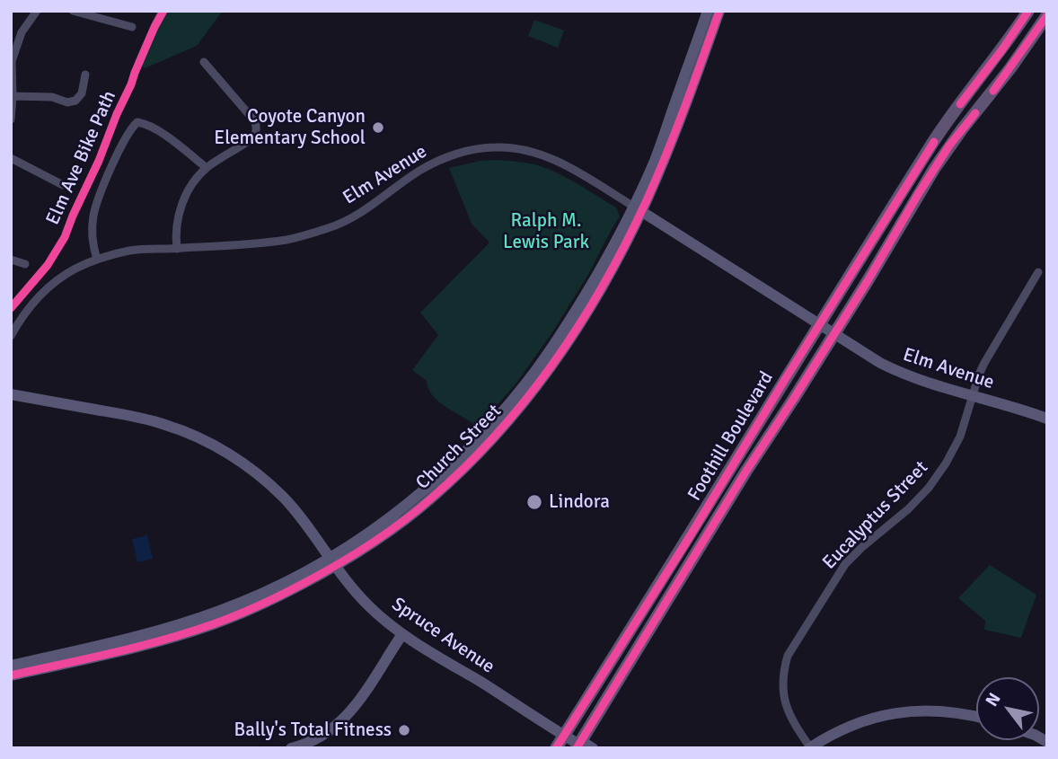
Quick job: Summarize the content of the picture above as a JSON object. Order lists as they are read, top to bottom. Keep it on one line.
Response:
{"streets":{"main road":["Elm Avenue","Foothill Boulevard","Church Street","Spruce Avenue"],"street":["Eucalyptus Street"],"cycle path":["Elm Ave Bike Path"]},"crossings":[["Elm Avenue","Foothill Boulevard"],["Elm Avenue","Church Street"],["Elm Avenue","Eucalyptus Street"],["Foothill Boulevard","Spruce Avenue"],["Church Street","Spruce Avenue"]],"parks":["Ralph M. Lewis Park"],"places":["Coyote Canyon Elementary School","Lindora","Bally's Total Fitness"],"north":"top left"}
